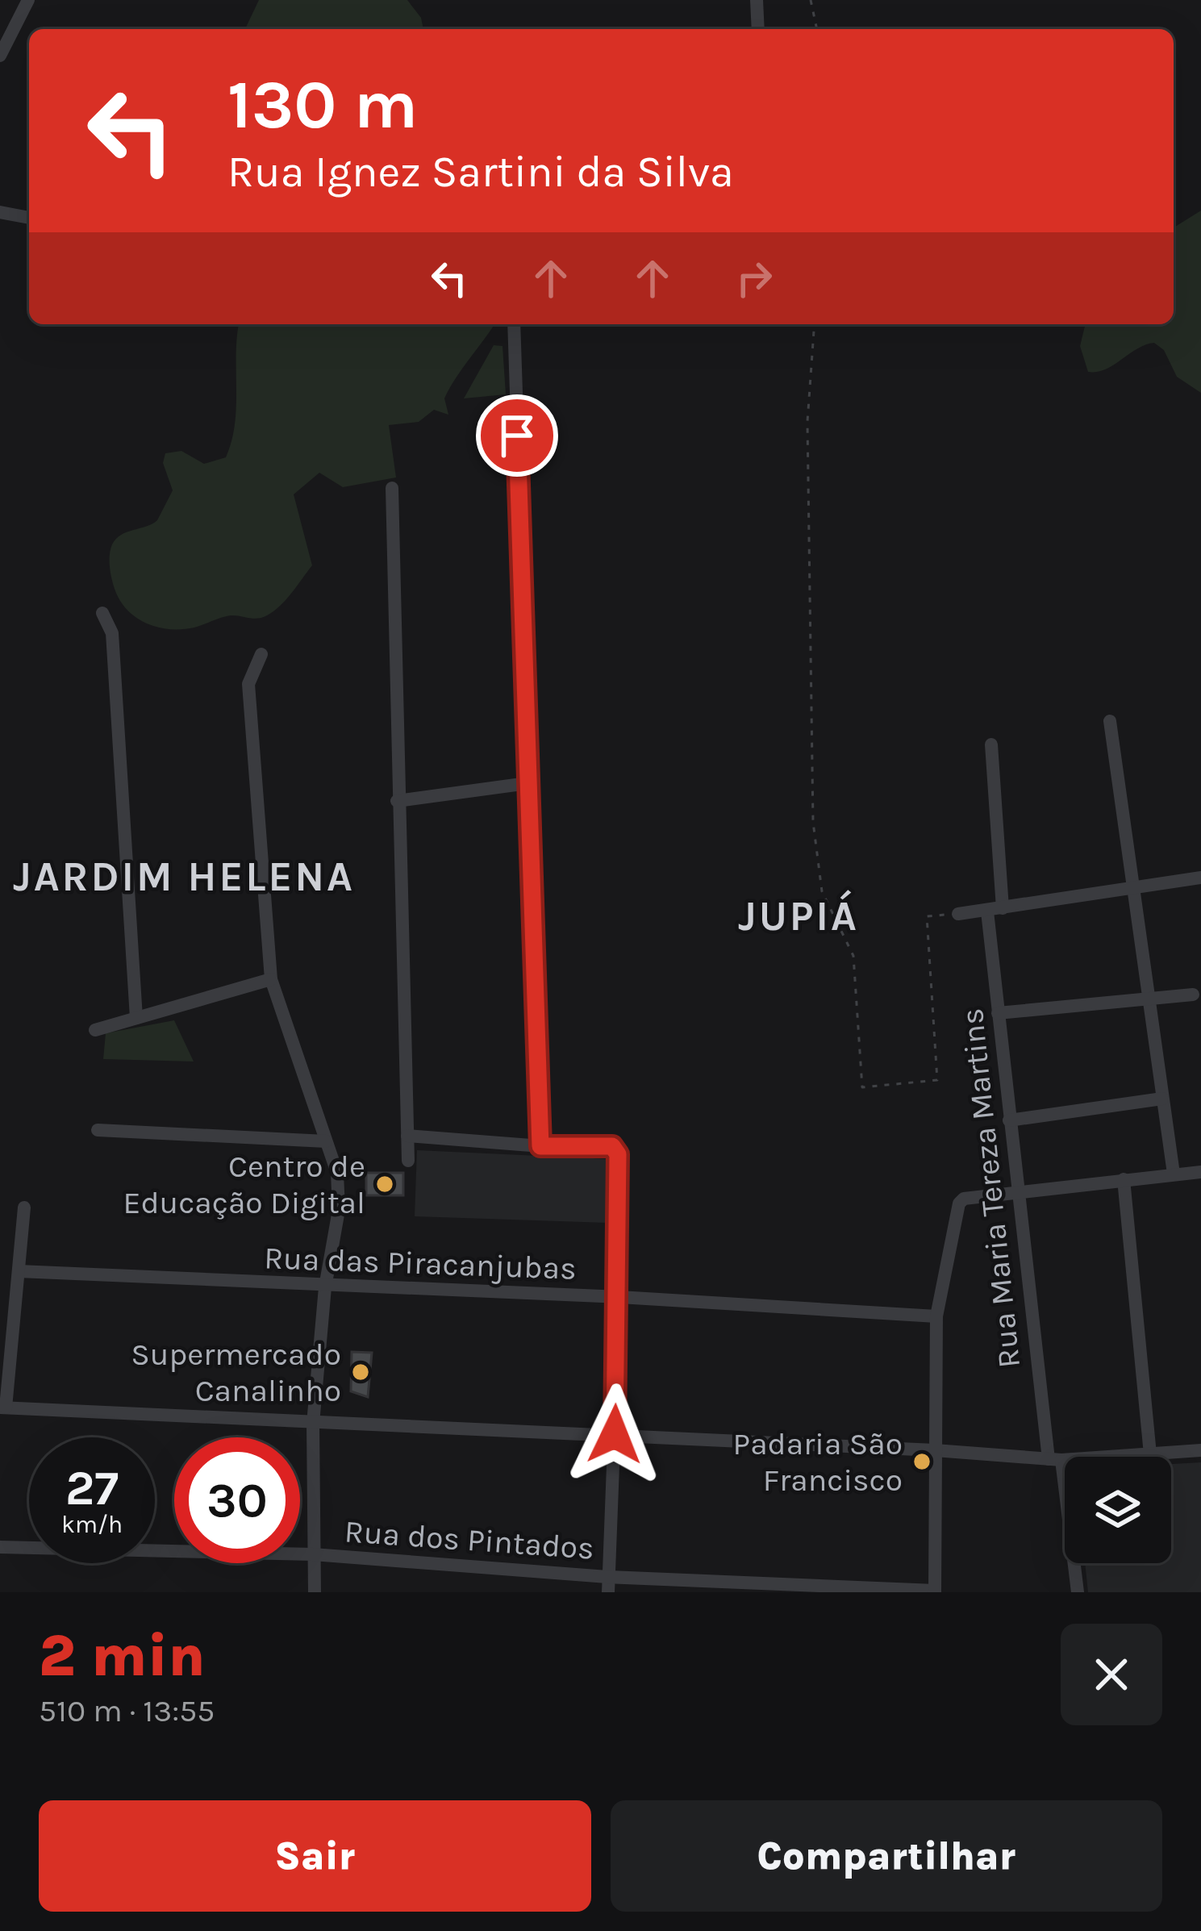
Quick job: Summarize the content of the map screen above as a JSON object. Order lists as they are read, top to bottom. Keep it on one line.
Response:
{"streets":{"street":["Rua Maria Tereza Martins","Rua das Piracanjubas","Rua dos Pintados"]},"districts":["JARDIM HELENA","JUPIÁ"],"places":["Centro de Educação Digital","Supermercado Canalinho","Padaria São Francisco"],"page":{"turn":["130 m","Rua Ignez Sartini da Silva"],"speed":"27 km/h","limit":"30","heading":["2 min","510 m · 13:55"],"buttons":["Sair","Compartilhar"]}}
